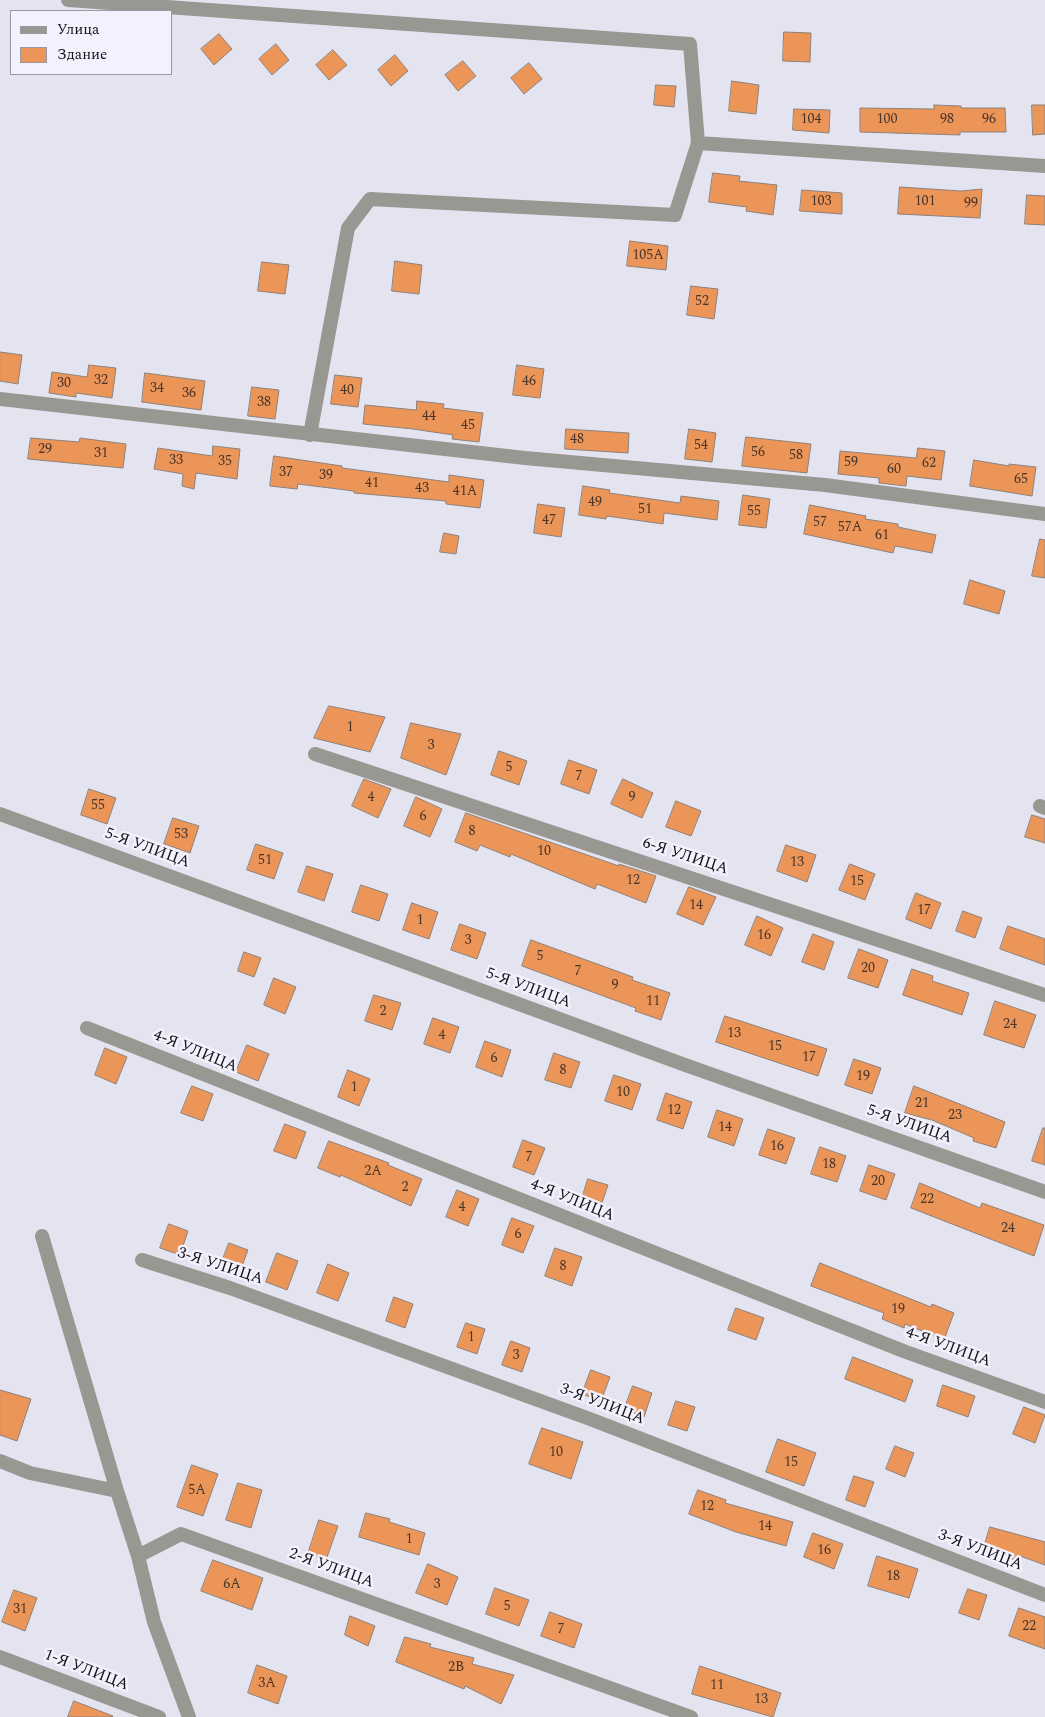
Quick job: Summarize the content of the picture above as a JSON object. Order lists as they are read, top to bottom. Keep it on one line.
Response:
{"streets":{"street":["5-Я УЛИЦА","6-Я УЛИЦА","4-Я УЛИЦА","3-Я УЛИЦА","2-Я УЛИЦА","1-Я УЛИЦА"]},"house_numbers":["104","100","98","96","103","101","99","105А","52","32","46","30","34","40","36","38","44","45","48","54","29","56","31","58","33","35","59","62","60","37","39","65","41","43","41А","49","51","55","47","57","57А","61","1","3","5","7","4","9","55","6","8","53","10","51","13","12","15","14","17","1","16","3","5","20","7","9","11","2","24","13","4","15","17","6","8","19","1","10","21","12","23","14","16","7","18","2А","20","2","22","4","24","6","8","19","1","3","10","15","5А","12","14","1","16","18","6А","3","5","31","22","7","2В","3А","11","13"],"legend":["Улица","Здание"]}
